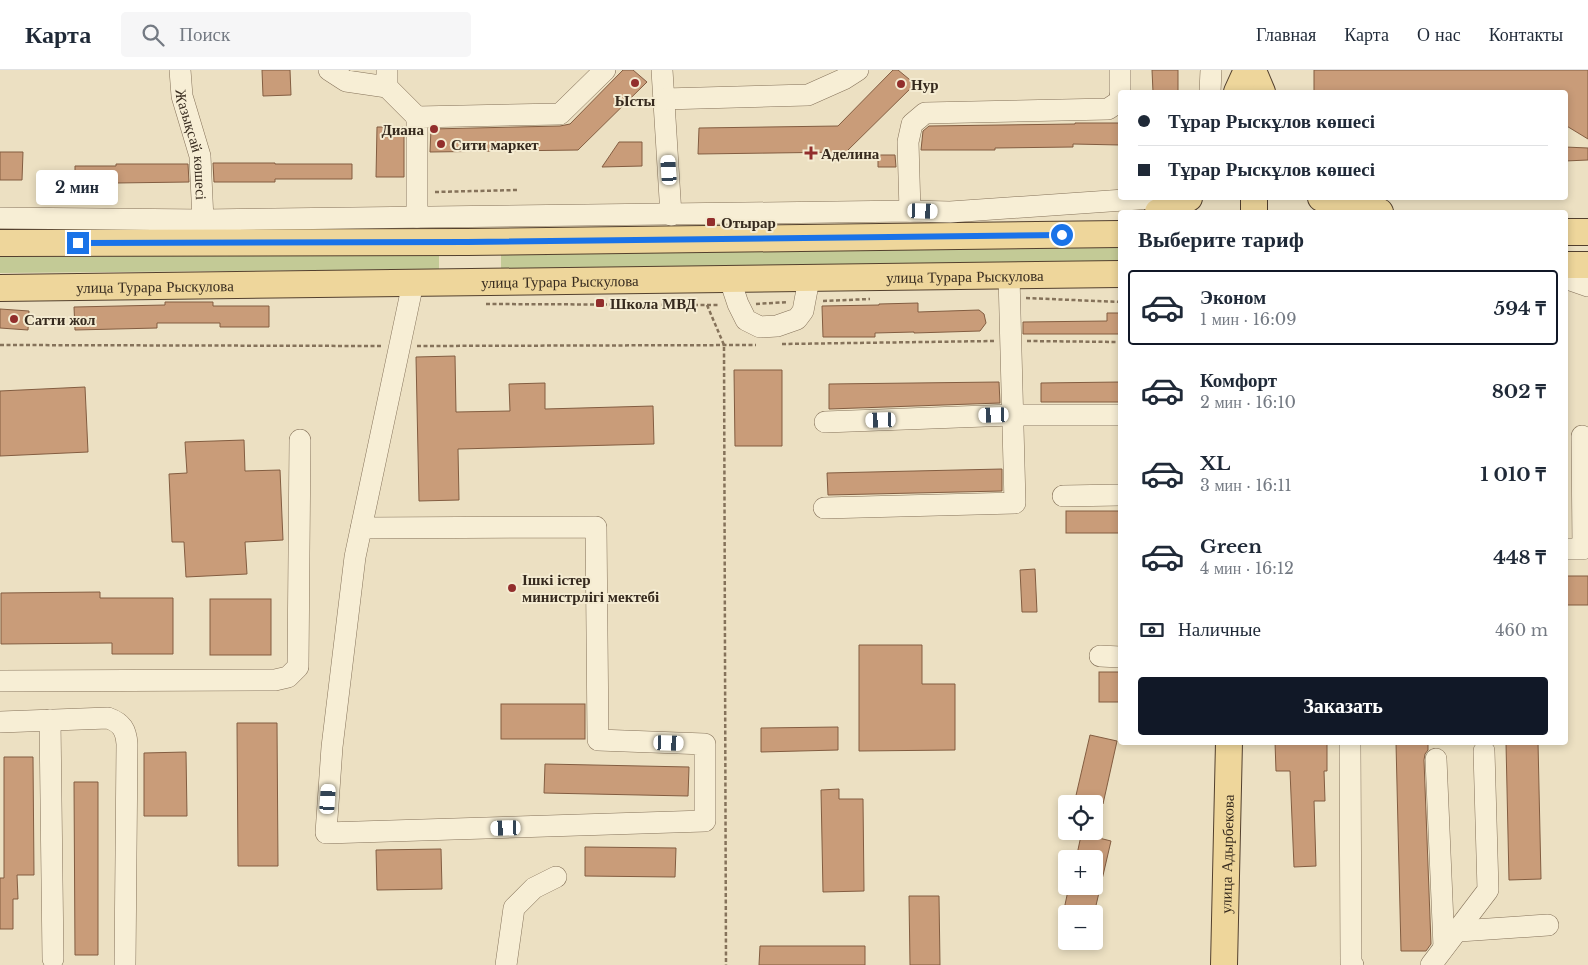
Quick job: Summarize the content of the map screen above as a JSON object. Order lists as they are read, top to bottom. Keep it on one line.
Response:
{"streets":{"main road":["улица Турара Рыскулова","улица Адырбекова"],"street":["Жазықсай көшесі"]},"places":{"other":["Ысты","Нур","Диана","Сити маркет","Сатти жол","Ішкі істер министрлігі мектебі"],"health":["Аделина"],"transit":["Отырар","Школа МВД"]},"page":{"header":"Карта","search":"Поиск","nav":["Главная","Карта","О нас","Контакты"],"banner":["Тұрар Рыскұлов көшесі","Тұрар Рыскұлов көшесі"],"bubble":"2 мин","heading":"Выберите тариф","list":[{"name":"Эконом","note":"1 мин · 16:09","value":"594 ₸"},{"name":"Комфорт","note":"2 мин · 16:10","value":"802 ₸"},{"name":"XL","note":"3 мин · 16:11","value":"1 010 ₸"},{"name":"Green","note":"4 мин · 16:12","value":"448 ₸"}],"pay":["Наличные","460 m"],"buttons":"Заказать","map_buttons":["+","−"]}}
